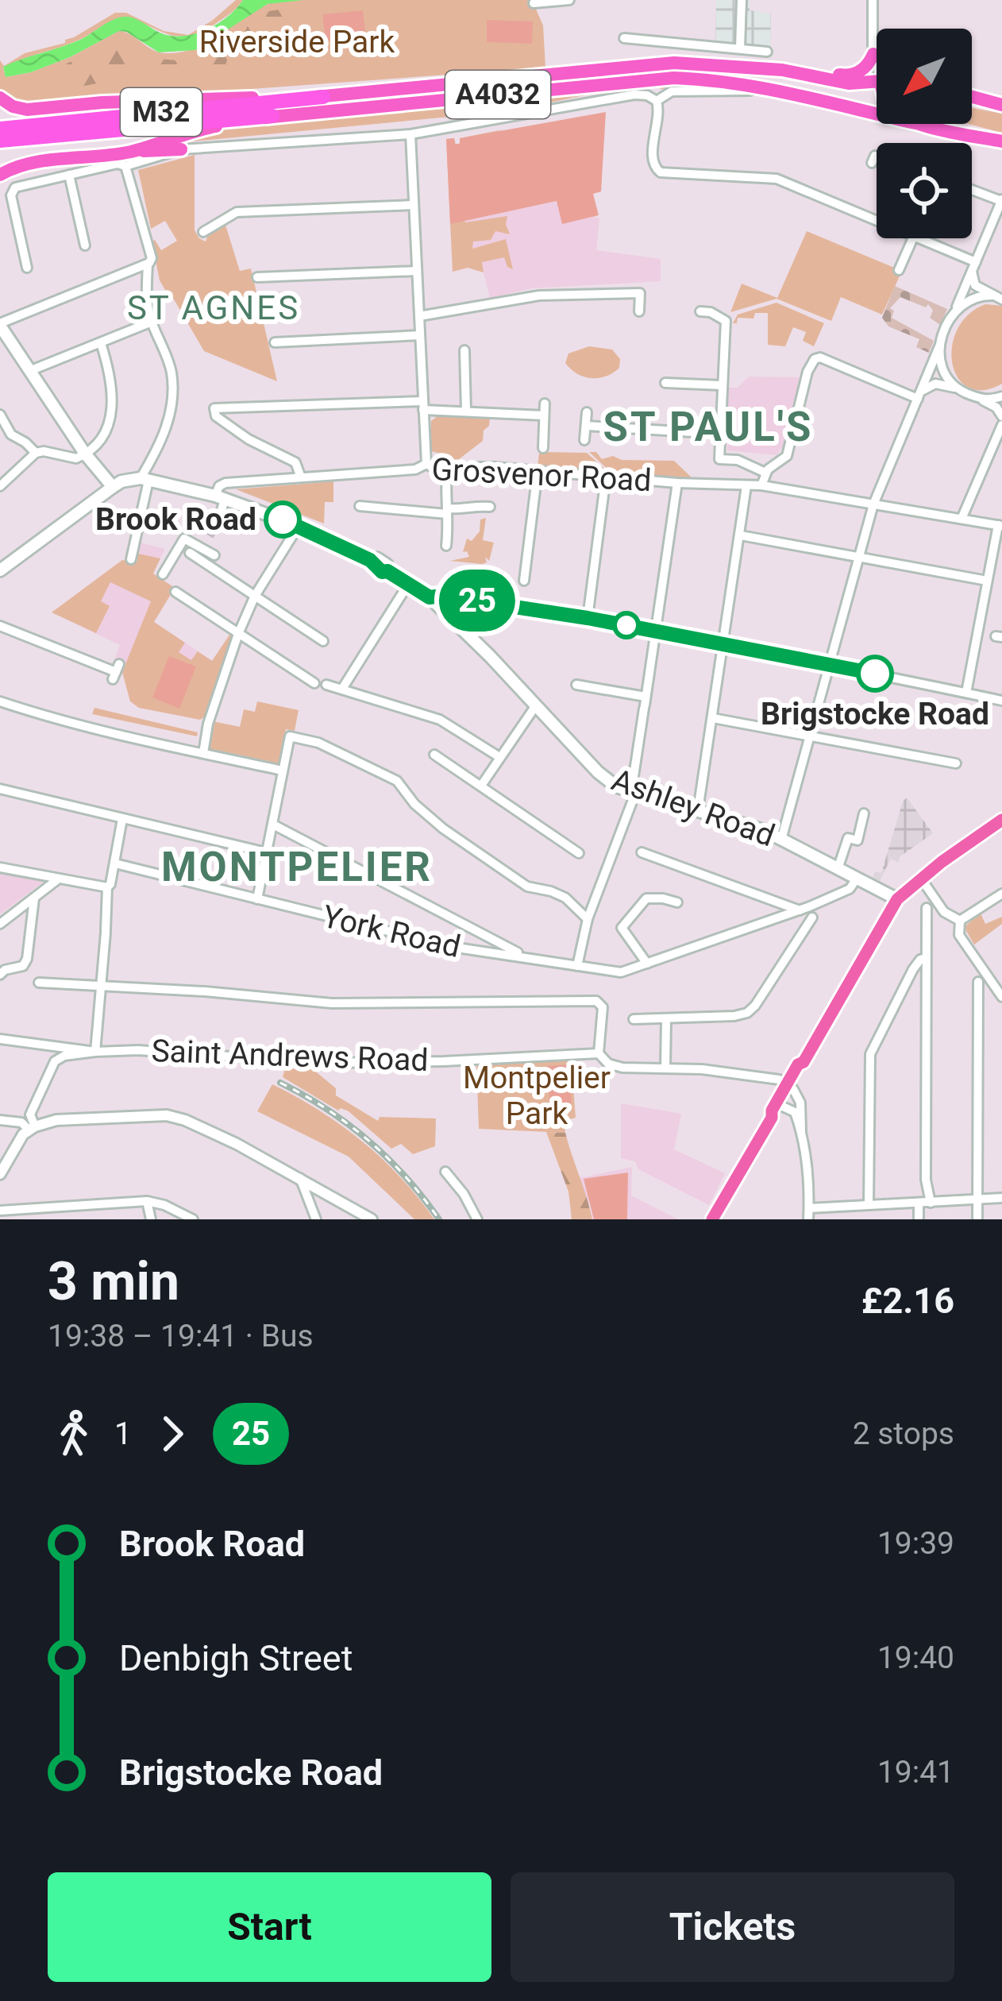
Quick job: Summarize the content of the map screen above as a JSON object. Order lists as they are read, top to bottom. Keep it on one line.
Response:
{"streets":{"highway":["A4032","M32"],"main road":["Ashley Road"],"street":["Grosvenor Road","York Road","Saint Andrews Road"]},"crossings":[["A4032","M32"],["Grosvenor Road","Ashley Road"]],"districts":["ST AGNES","ST PAUL'S","MONTPELIER"],"parks":["Riverside Park","Montpelier Park"],"places":["Brook Road","Brigstocke Road"],"lines":["bus line 25"],"north":"bottom left","page":{"on_map":"25","heading":["3 min","19:38 – 19:41 · Bus","£2.16"],"legs":["1","25","2 stops"],"list":[{"name":"Brook Road","value":"19:39"},{"name":"Denbigh Street","value":"19:40"},{"name":"Brigstocke Road","value":"19:41"}],"buttons":["Start","Tickets"]}}
